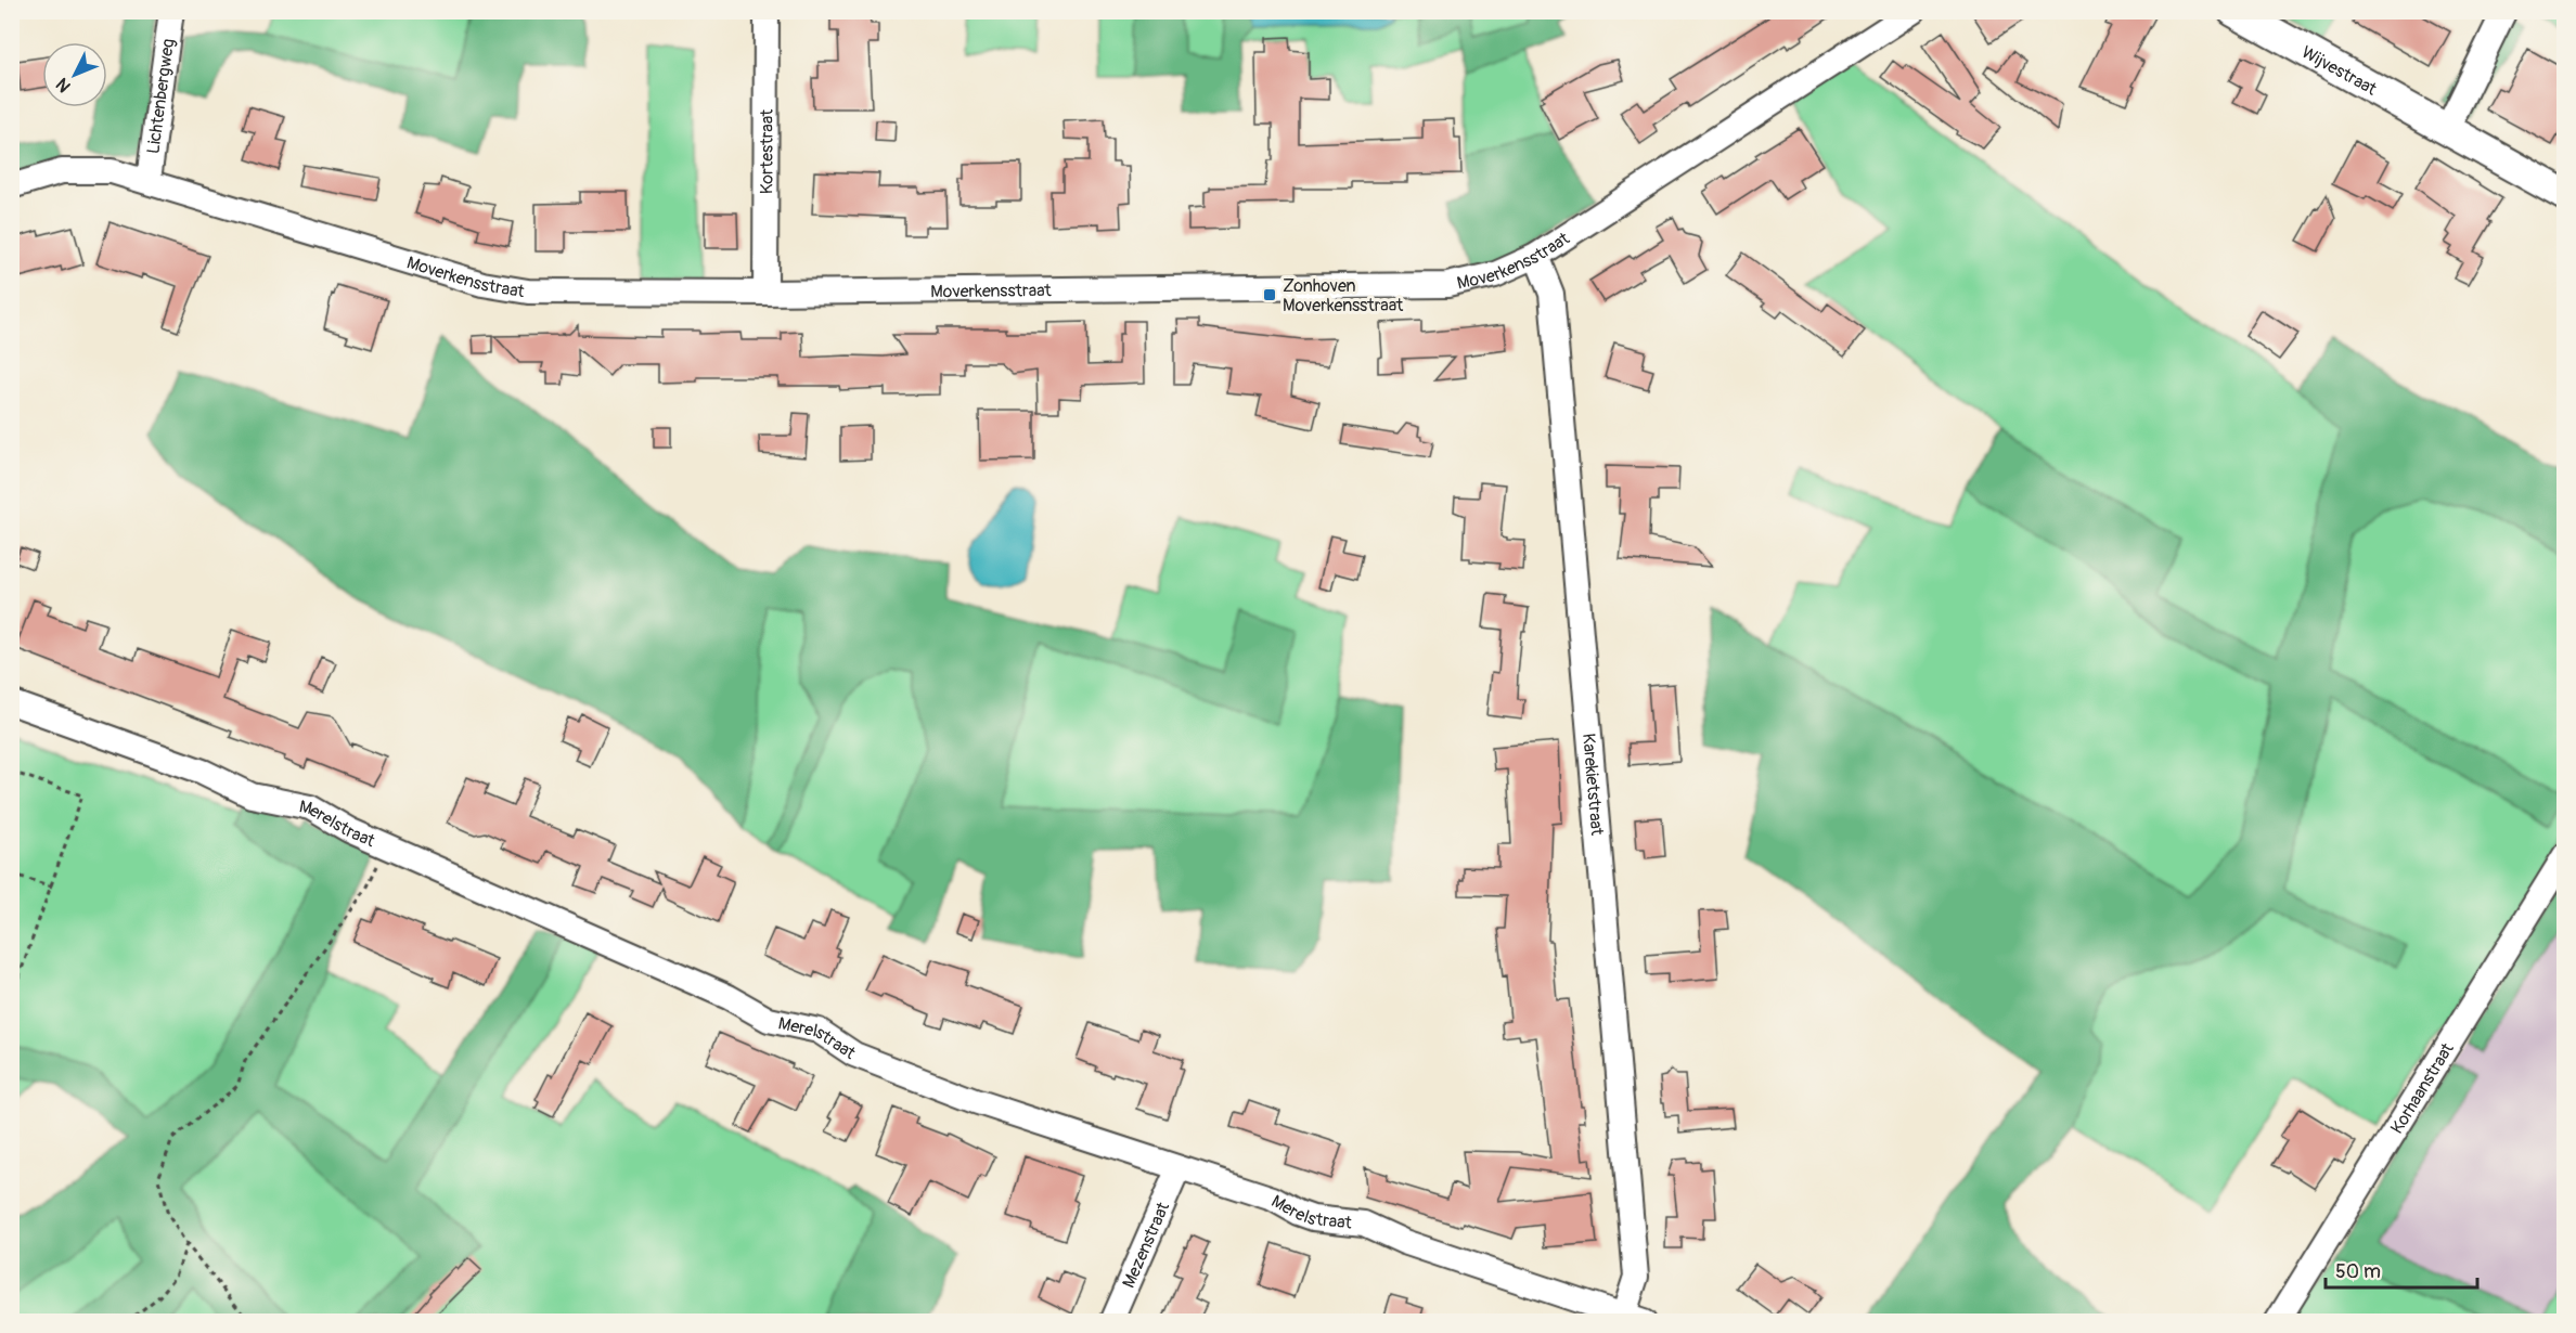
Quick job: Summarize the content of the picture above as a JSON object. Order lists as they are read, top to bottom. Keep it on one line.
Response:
{"streets":{"street":["Wijvestraat","Lichtenbergweg","Kortestraat","Moverkensstraat","Karekietstraat","Merelstraat","Korhaanstraat","Mezenstraat"]},"crossings":[["Lichtenbergweg","Moverkensstraat"],["Kortestraat","Moverkensstraat"],["Moverkensstraat","Karekietstraat"],["Karekietstraat","Merelstraat"],["Merelstraat","Mezenstraat"]],"places":{"transit":["Zonhoven Moverkensstraat"]},"scale_bar":"50 m","north":"bottom left"}
